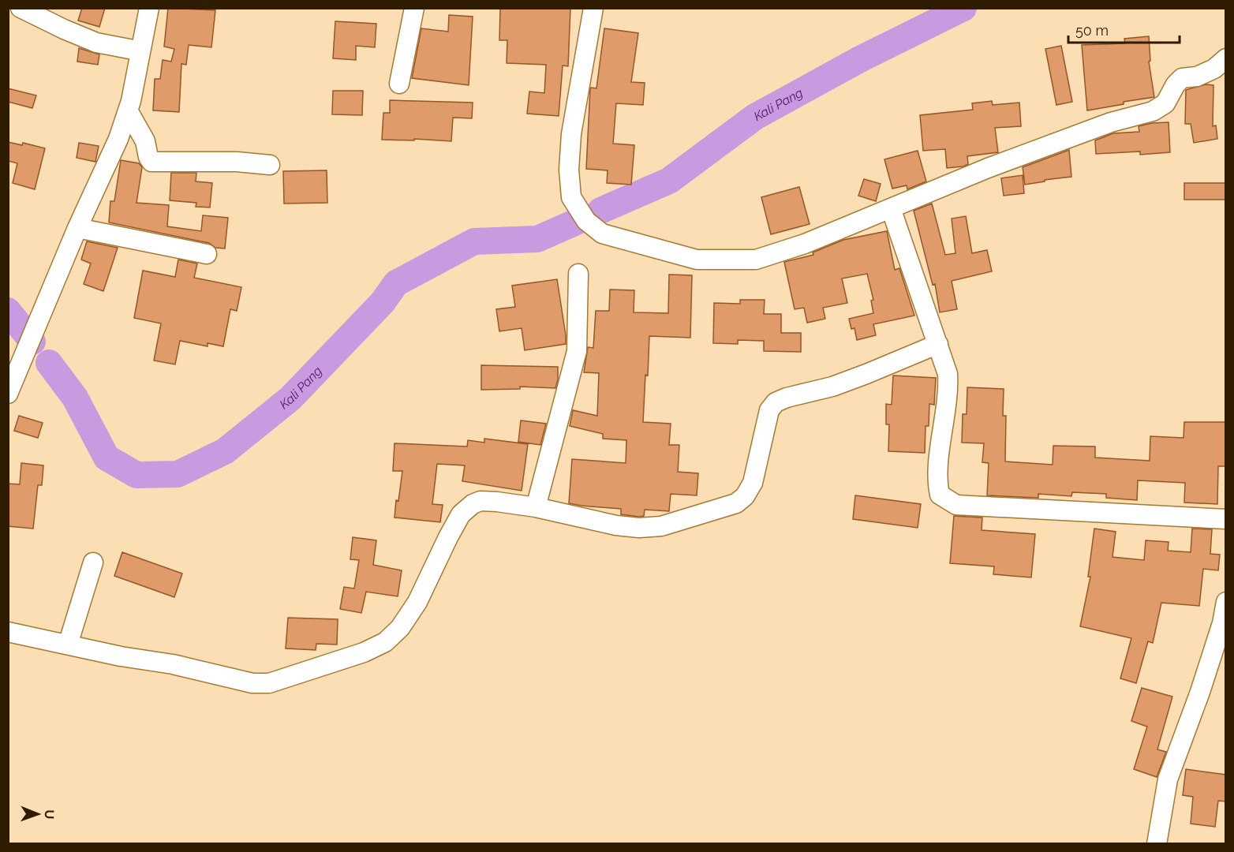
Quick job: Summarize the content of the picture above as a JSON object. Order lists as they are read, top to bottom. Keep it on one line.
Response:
{"water":["Kali Pang"],"scale_bar":"50 m","north":"right"}
